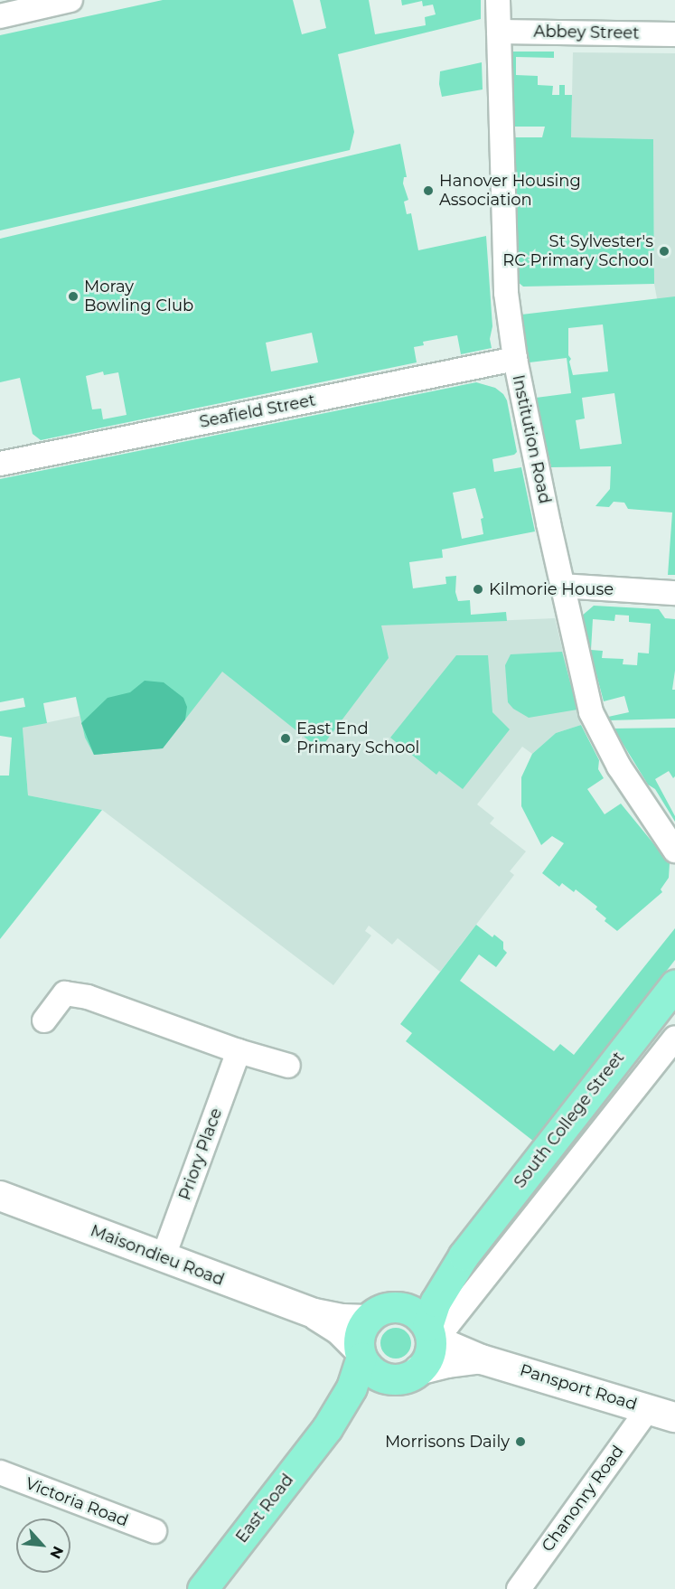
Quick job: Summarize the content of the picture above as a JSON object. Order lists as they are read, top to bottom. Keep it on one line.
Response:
{"streets":{"highway":["South College Street","East Road"],"street":["Abbey Street","Seafield Street","Institution Road","Priory Place","Maisondieu Road","Pansport Road","Chanonry Road","Victoria Road"]},"crossings":[["Abbey Street","Institution Road"],["Seafield Street","Institution Road"],["South College Street","Pansport Road"],["Priory Place","Maisondieu Road"],["Pansport Road","Chanonry Road"]],"places":["Hanover Housing Association","St Sylvester's RC Primary School","Moray Bowling Club","Kilmorie House","East End Primary School","Morrisons Daily"],"north":"bottom right"}
